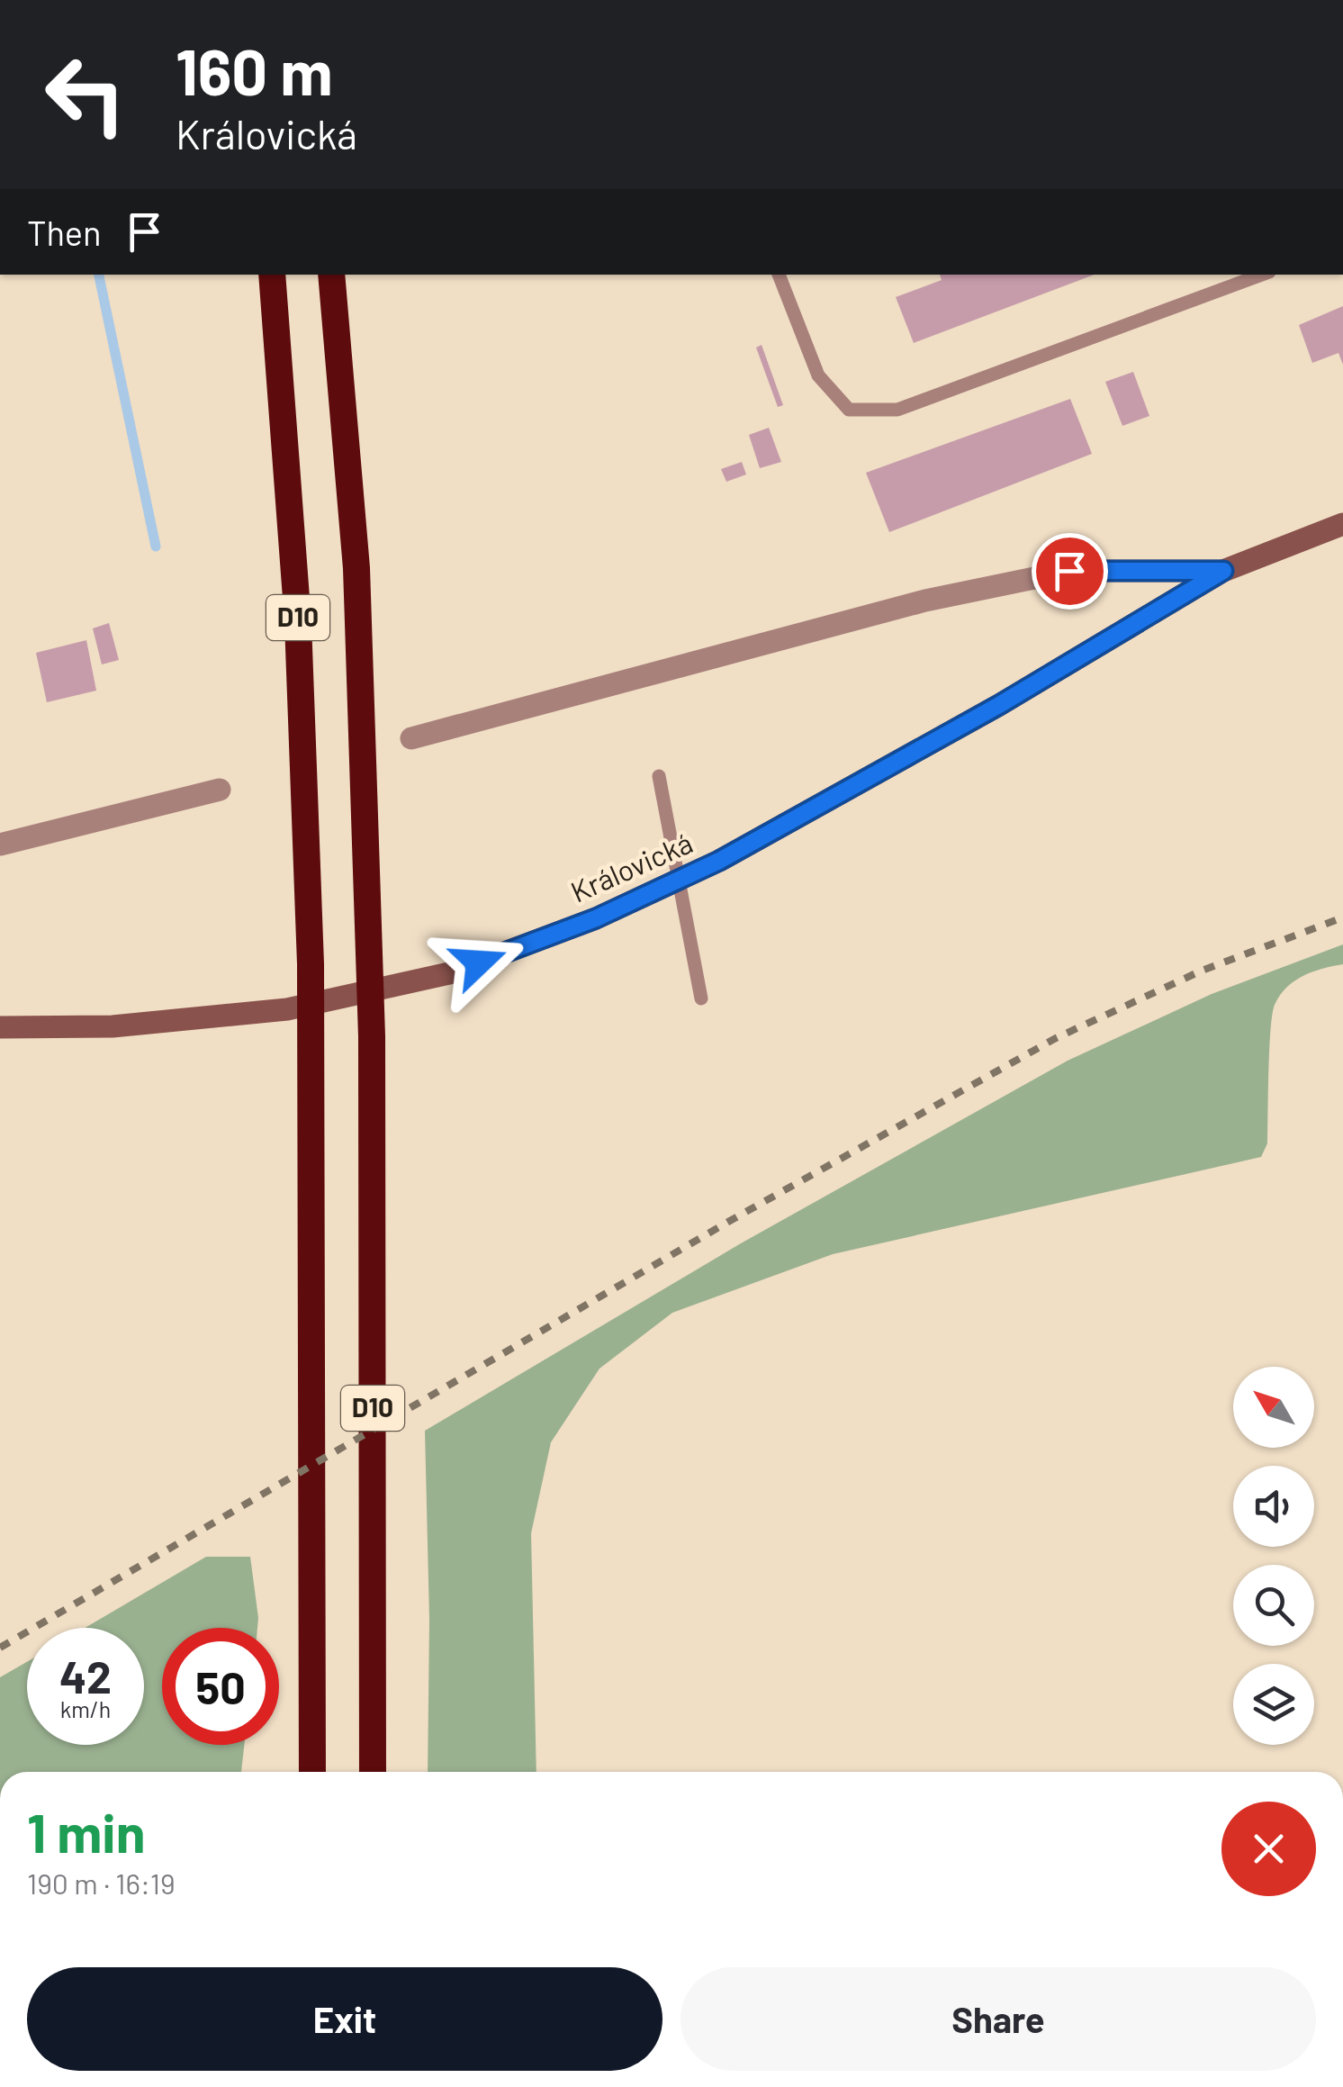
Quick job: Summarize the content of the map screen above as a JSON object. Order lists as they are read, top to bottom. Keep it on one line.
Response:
{"streets":{"highway":["D10"],"main road":["Královická"]},"north":"top left","page":{"turn":["160 m","Královická"],"then":"Then","speed":"42 km/h","limit":"50","heading":["1 min","190 m · 16:19"],"buttons":["Exit","Share"]}}
